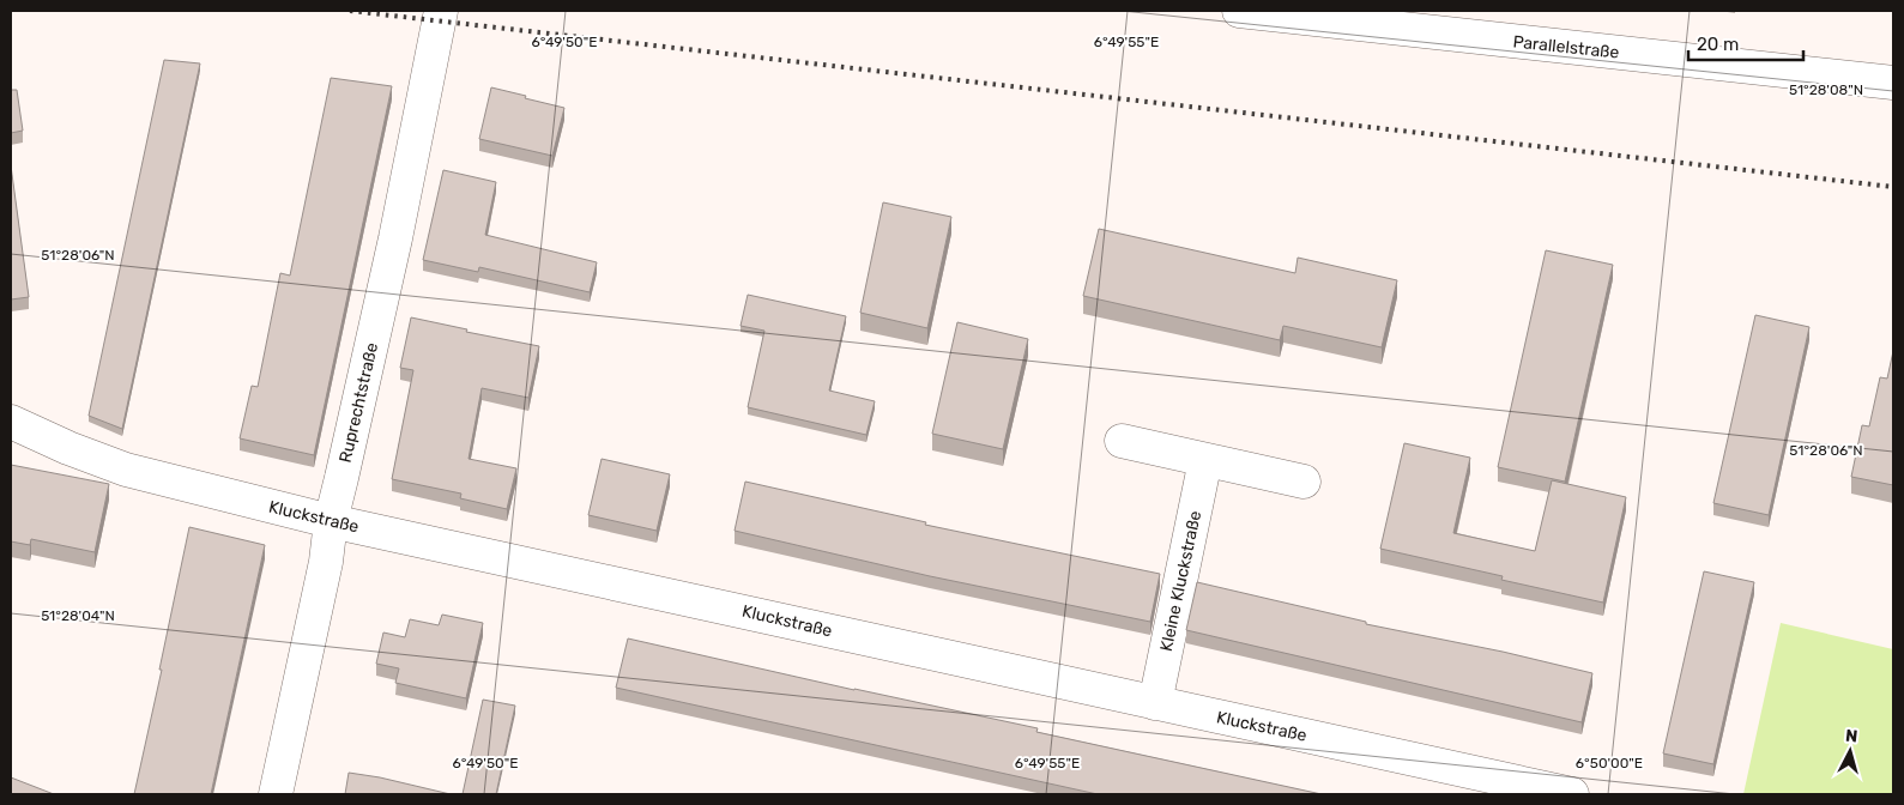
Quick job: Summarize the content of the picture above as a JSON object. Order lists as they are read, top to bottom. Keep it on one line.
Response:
{"streets":{"street":["Parallelstraße","Ruprechtstraße","Kluckstraße","Kleine Kluckstraße"]},"crossings":[["Ruprechtstraße","Kluckstraße"],["Kluckstraße","Kleine Kluckstraße"]],"scale_bar":"20 m","north":"top","coordinates":["6°49'50\"E","6°49'55\"E","51°28'08\"N","51°28'06\"N","51°28'04\"N","6°50'00\"E"]}
